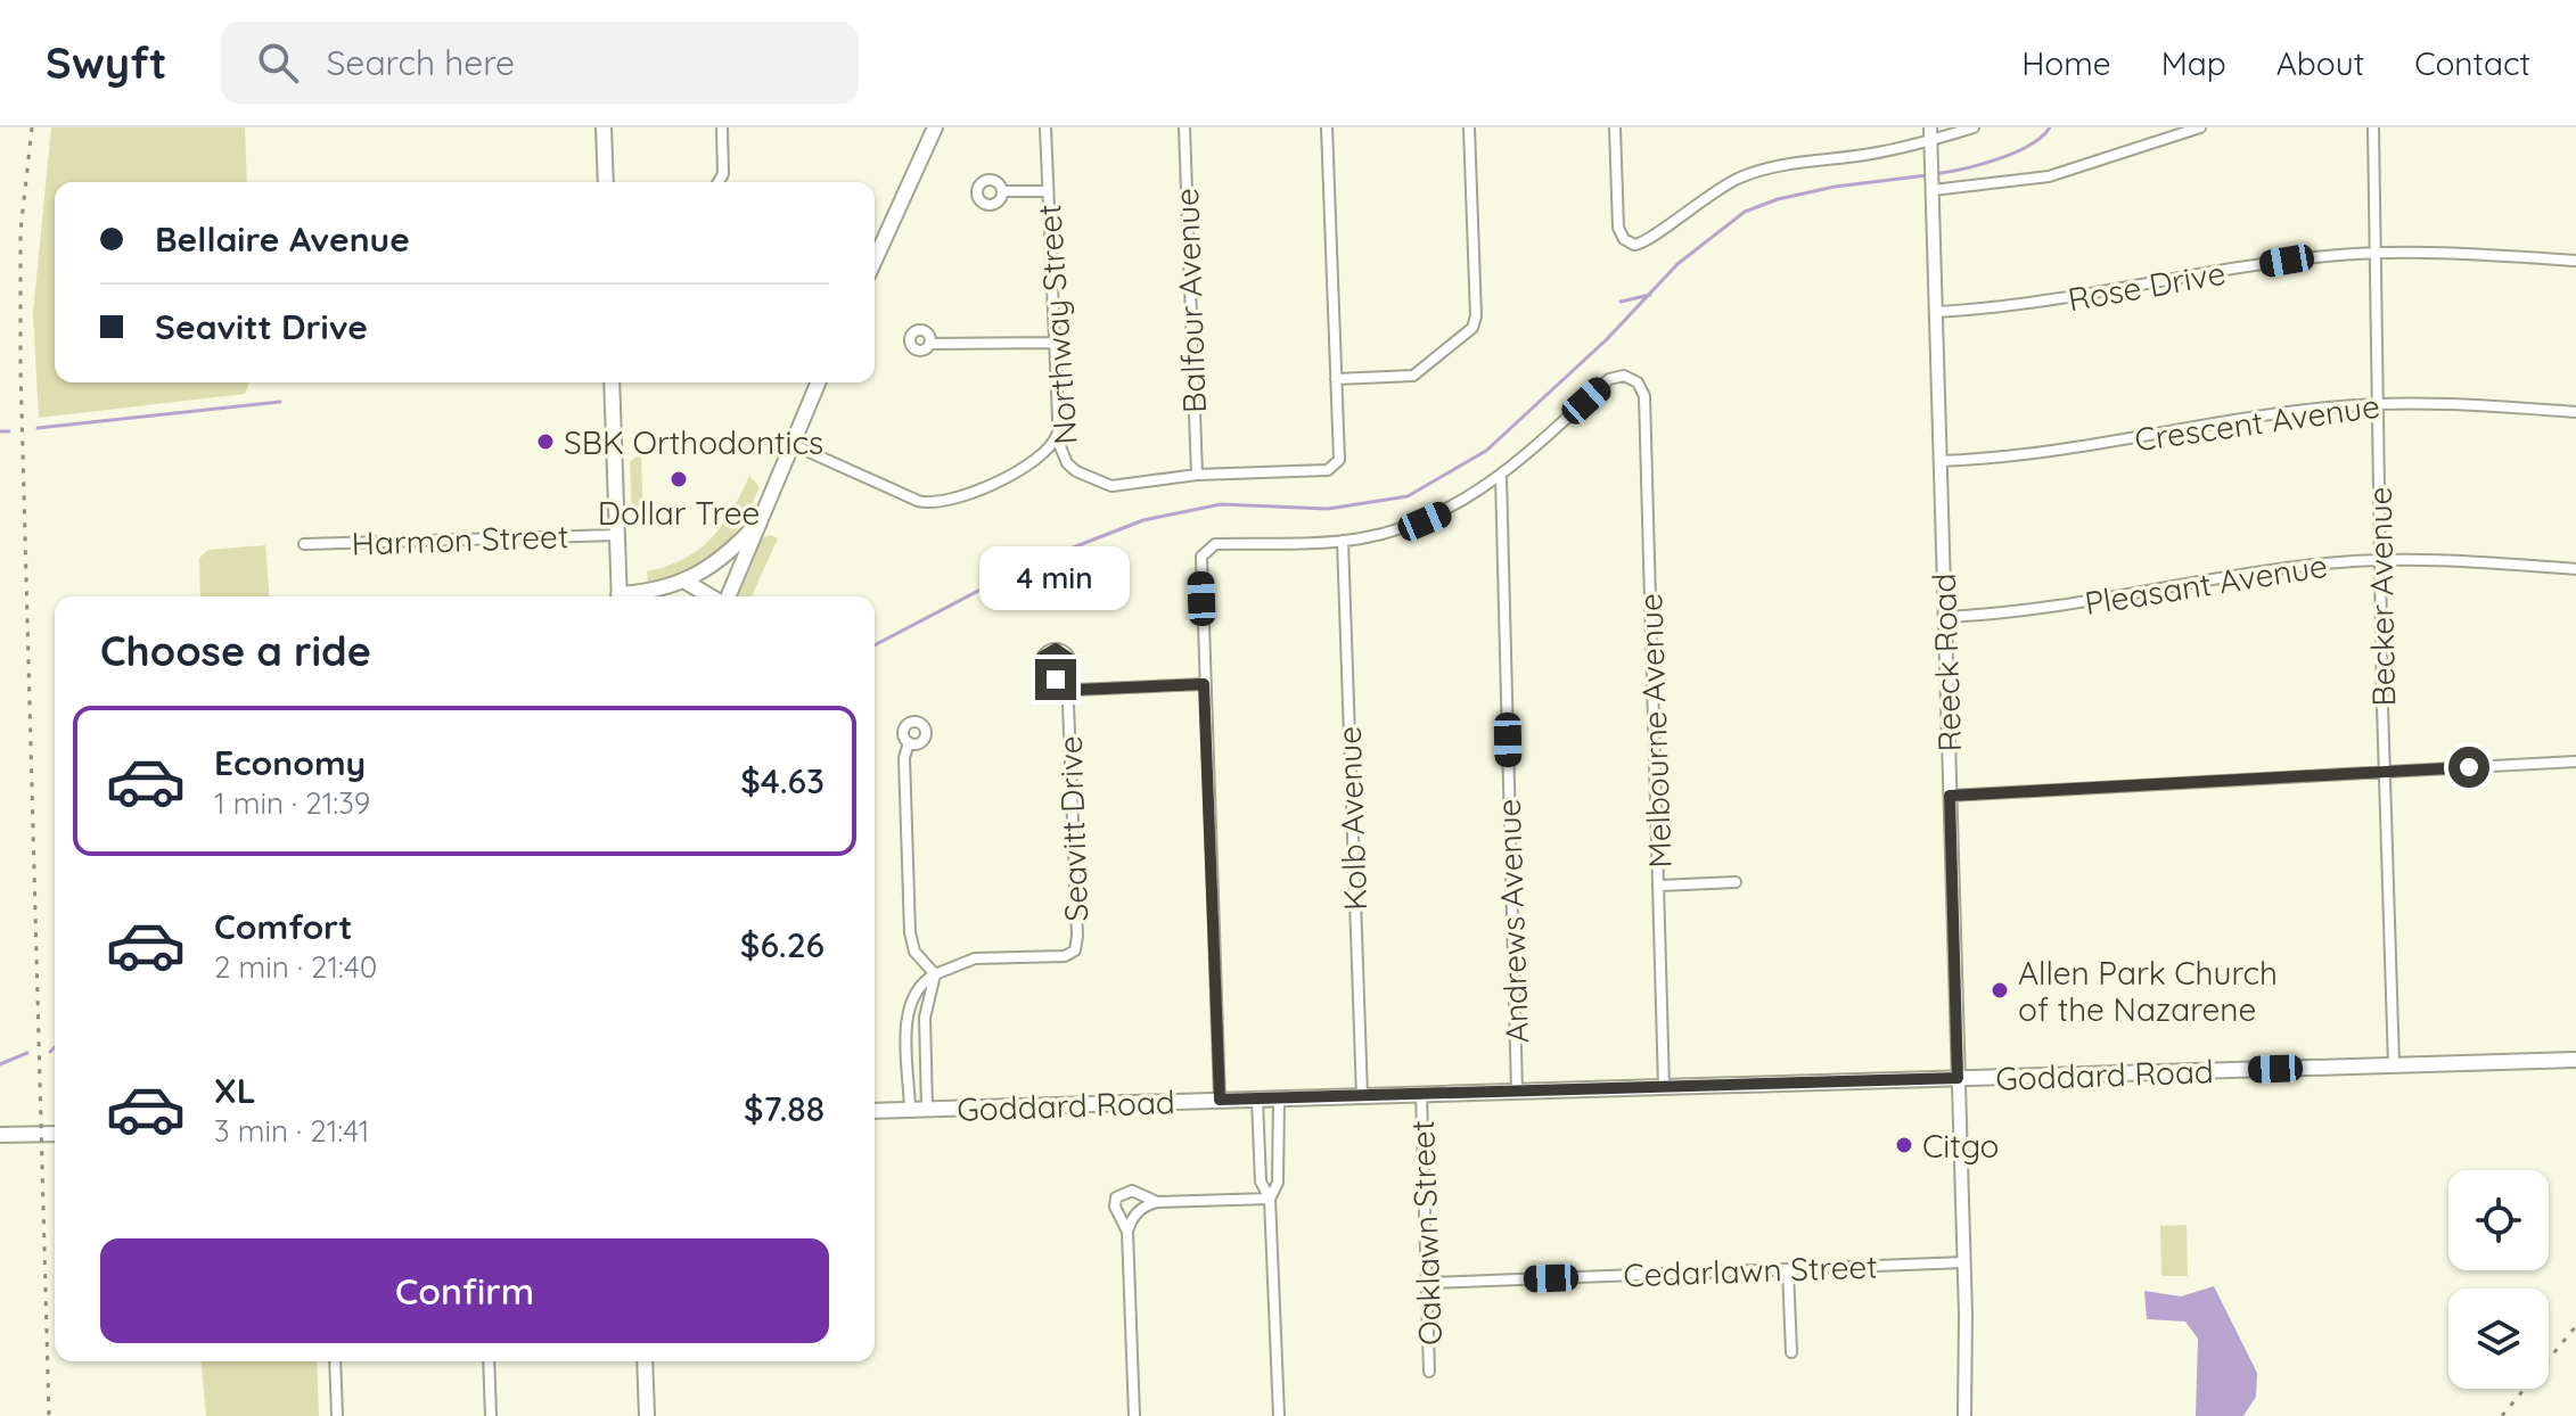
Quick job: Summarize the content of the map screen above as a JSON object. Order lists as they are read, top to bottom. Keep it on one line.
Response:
{"streets":{"main road":["Goddard Road"],"street":["Rose Drive","Balfour Avenue","Northway Street","Crescent Avenue","Harmon Street","Pleasant Avenue","Becker Avenue","Reeck Road","Melbourne Avenue","Kolb Avenue","Seavitt Drive","Andrews Avenue","Oaklawn Street","Cedarlawn Street"]},"crossings":[["Rose Drive","Becker Avenue"],["Rose Drive","Reeck Road"],["Balfour Avenue","Northway Street"],["Crescent Avenue","Becker Avenue"],["Crescent Avenue","Reeck Road"],["Pleasant Avenue","Becker Avenue"],["Pleasant Avenue","Reeck Road"],["Becker Avenue","Goddard Road"],["Reeck Road","Goddard Road"],["Reeck Road","Cedarlawn Street"],["Melbourne Avenue","Andrews Avenue"],["Melbourne Avenue","Goddard Road"],["Kolb Avenue","Goddard Road"],["Andrews Avenue","Goddard Road"],["Goddard Road","Oaklawn Street"],["Oaklawn Street","Cedarlawn Street"]],"places":["SBK Orthodontics","Dollar Tree","Allen Park Church of the Nazarene","Citgo"],"page":{"header":"Swyft","search":"Search here","nav":["Home","Map","About","Contact"],"banner":["Bellaire Avenue","Seavitt Drive"],"bubble":"4 min","heading":"Choose a ride","list":[{"name":"Economy","note":"1 min · 21:39","value":"$4.63"},{"name":"Comfort","note":"2 min · 21:40","value":"$6.26"},{"name":"XL","note":"3 min · 21:41","value":"$7.88"}],"buttons":"Confirm"}}
